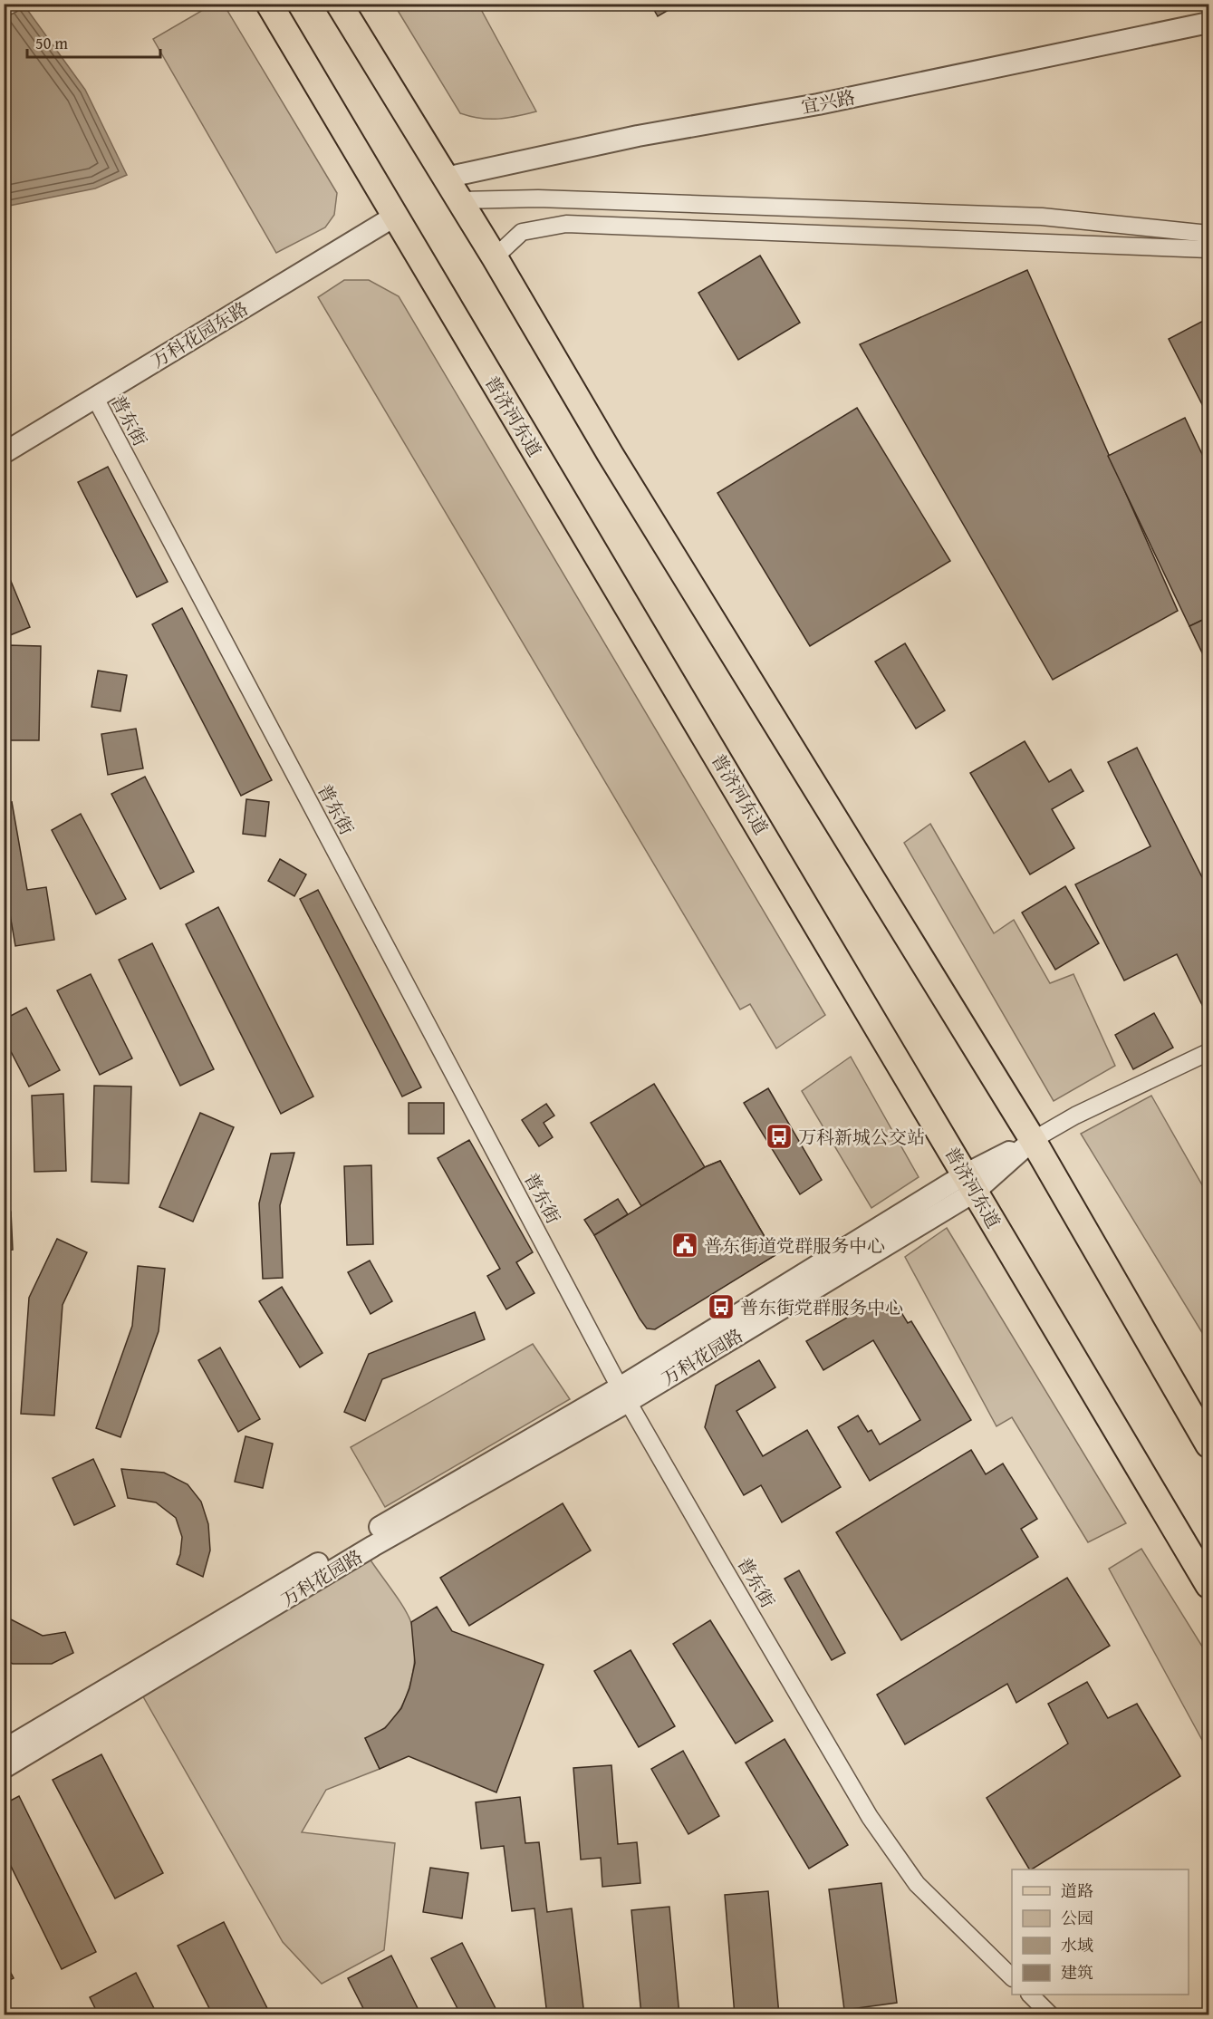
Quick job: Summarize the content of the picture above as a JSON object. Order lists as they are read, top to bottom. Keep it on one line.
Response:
{"streets":{"main road":["普济河东道"],"street":["宜兴路","万科花园东路","普东街","万科花园路"]},"crossings":[["万科花园东路","普济河东道"],["万科花园东路","普东街"],["普济河东道","万科花园路"],["普东街","万科花园路"]],"places":{"bus stop":["万科新城公交站","普东街党群服务中心"],"public building":["普东街道党群服务中心"]},"legend":["道路","公园","水域","建筑"],"scale_bar":"50 m"}
